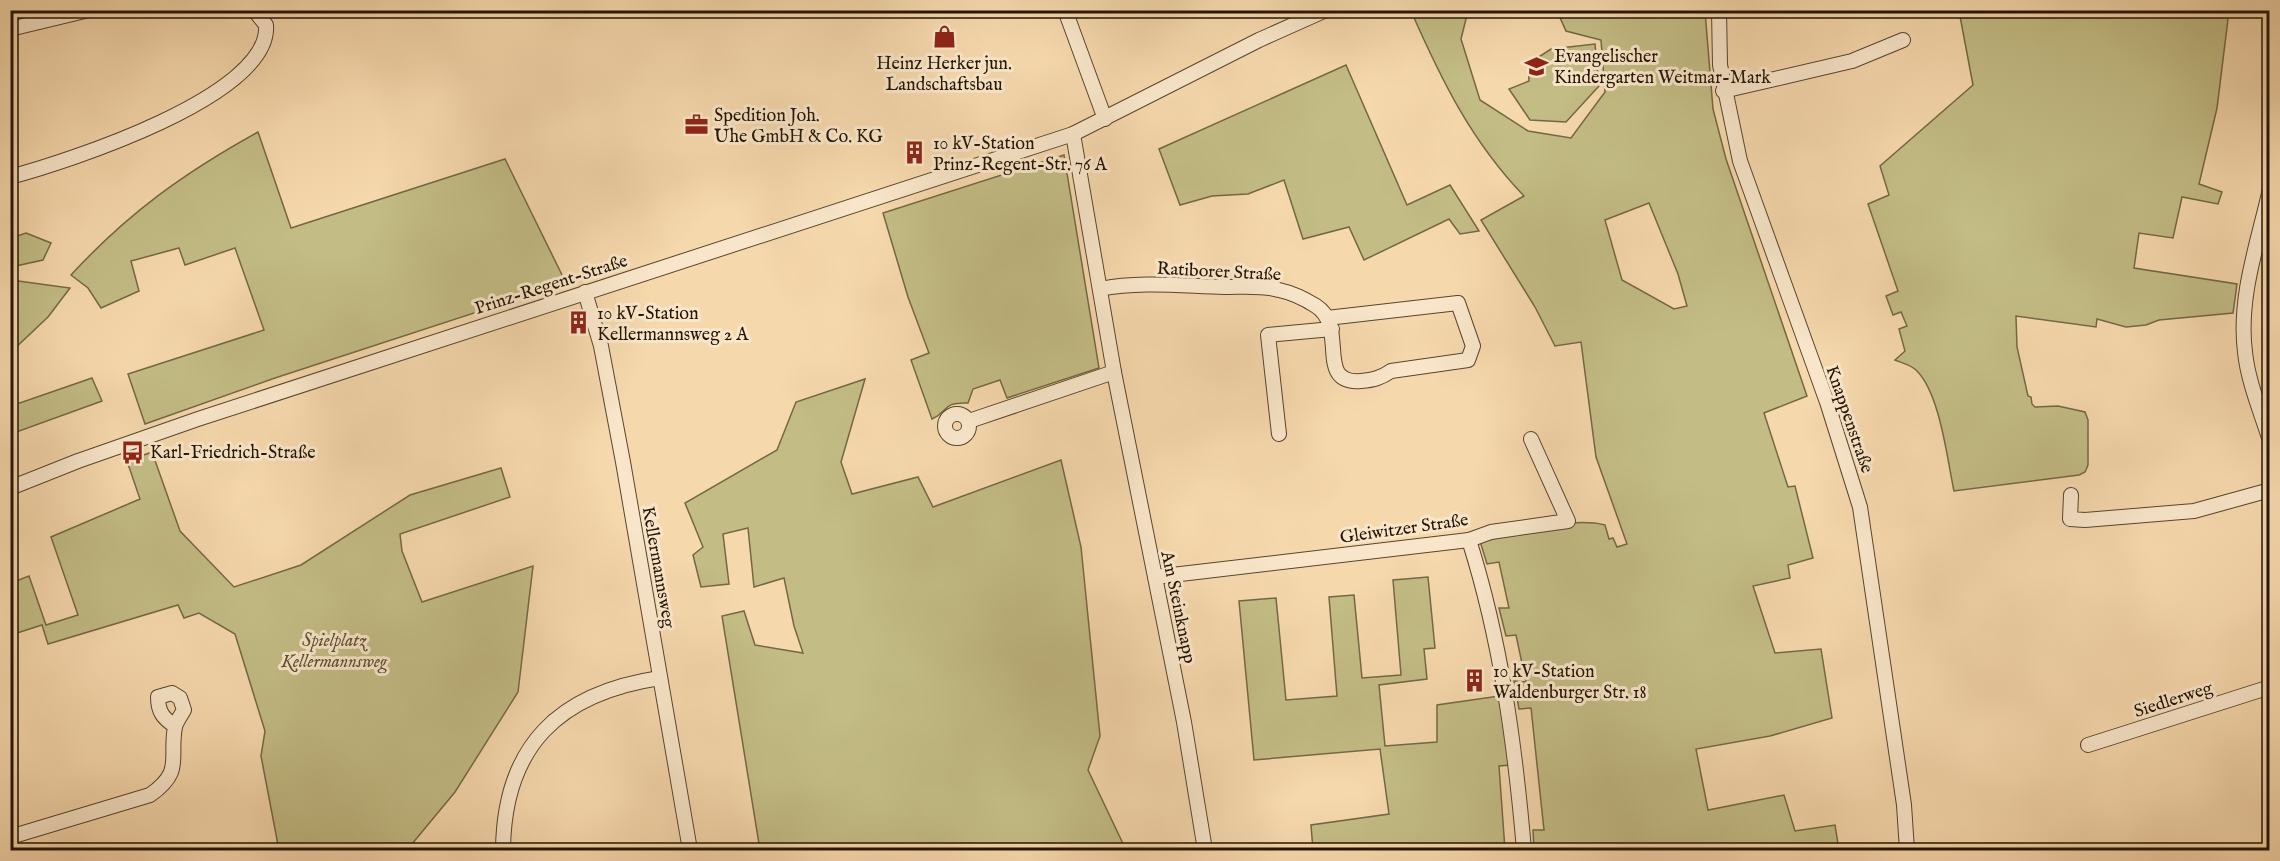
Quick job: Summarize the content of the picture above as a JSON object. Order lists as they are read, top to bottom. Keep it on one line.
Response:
{"streets":{"street":["Ratiborer Straße","Prinz-Regent-Straße","Knappenstraße","Gleiwitzer Straße","Kellermannsweg","Am Steinknapp","Siedlerweg"]},"crossings":[["Ratiborer Straße","Am Steinknapp"],["Prinz-Regent-Straße","Kellermannsweg"],["Prinz-Regent-Straße","Am Steinknapp"],["Gleiwitzer Straße","Am Steinknapp"]],"parks":["Spielplatz Kellermannsweg"],"places":{"shop":["Heinz Herker jun. Landschaftsbau"],"school or university":["Evangelischer Kindergarten Weitmar-Mark"],"office":["Spedition Joh. Uhe GmbH & Co. KG"],"building":["10 kV-Station Prinz-Regent-Str. 76 A","10 kV-Station Kellermannsweg 2 A","10 kV-Station Waldenburger Str. 18"],"bus stop":["Karl-Friedrich-Straße"]}}
